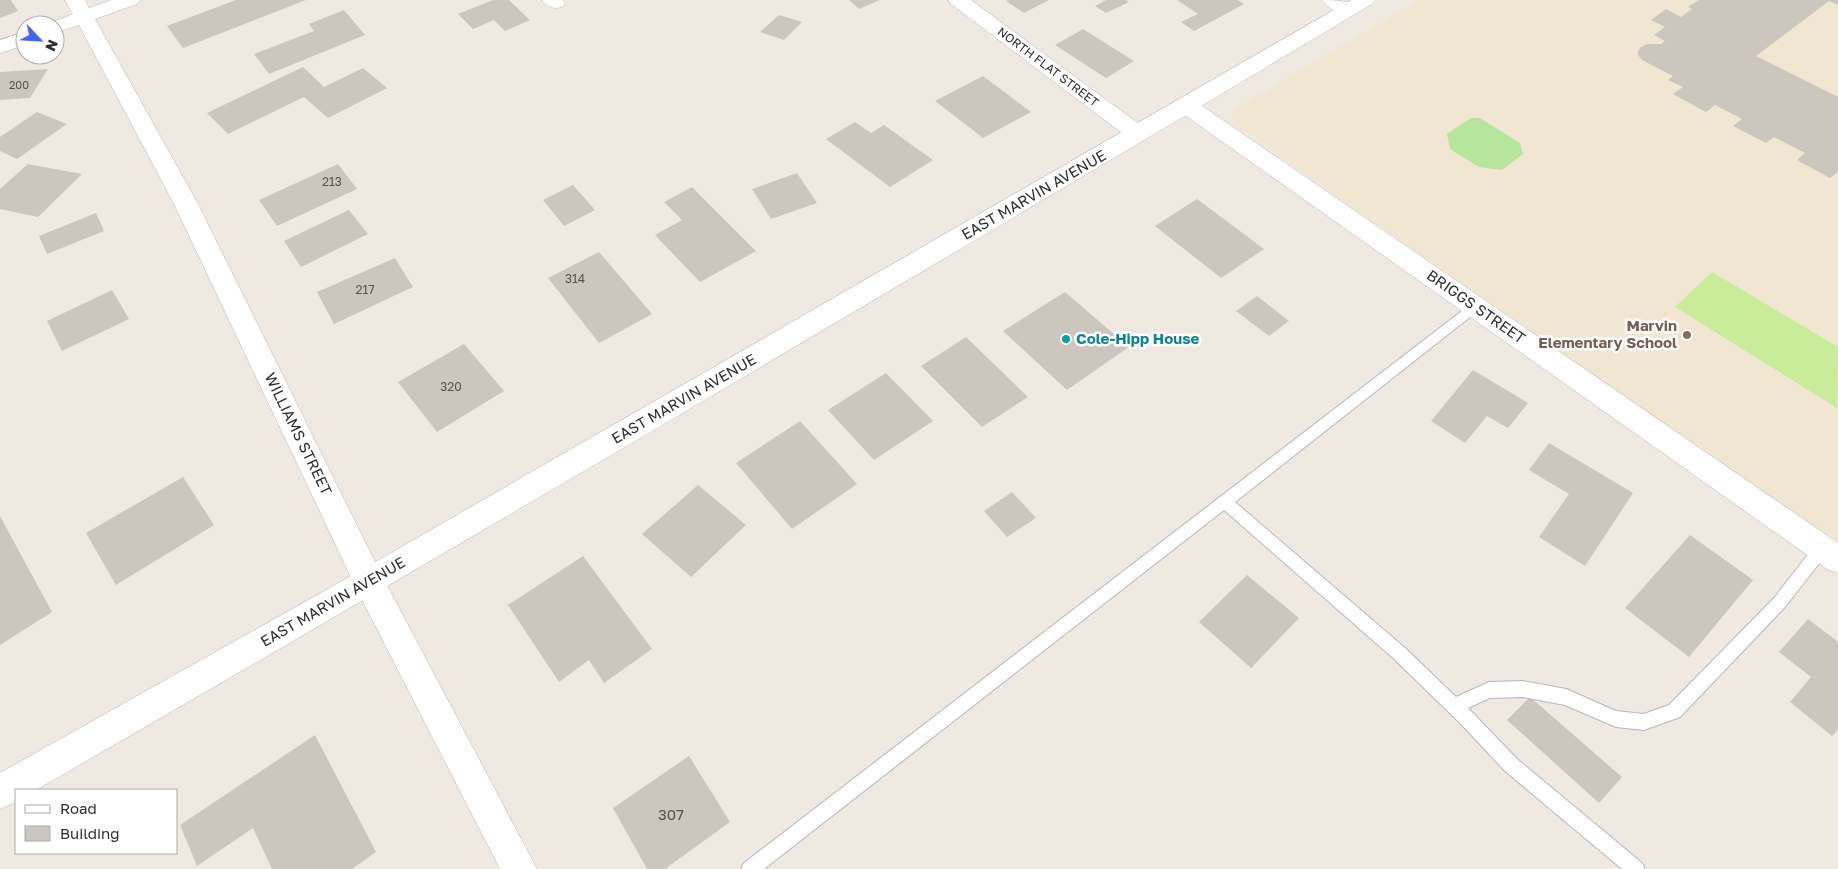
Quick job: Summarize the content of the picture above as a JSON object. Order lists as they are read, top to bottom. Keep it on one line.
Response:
{"streets":{"street":["NORTH FLAT STREET","EAST MARVIN AVENUE","BRIGGS STREET","WILLIAMS STREET"]},"crossings":[["NORTH FLAT STREET","EAST MARVIN AVENUE"],["EAST MARVIN AVENUE","BRIGGS STREET"],["EAST MARVIN AVENUE","WILLIAMS STREET"]],"places":["Marvin Elementary School","Cole-Hipp House"],"house_numbers":["200","213","314","217","320","307"],"legend":["Road","Building"],"north":"bottom right"}
